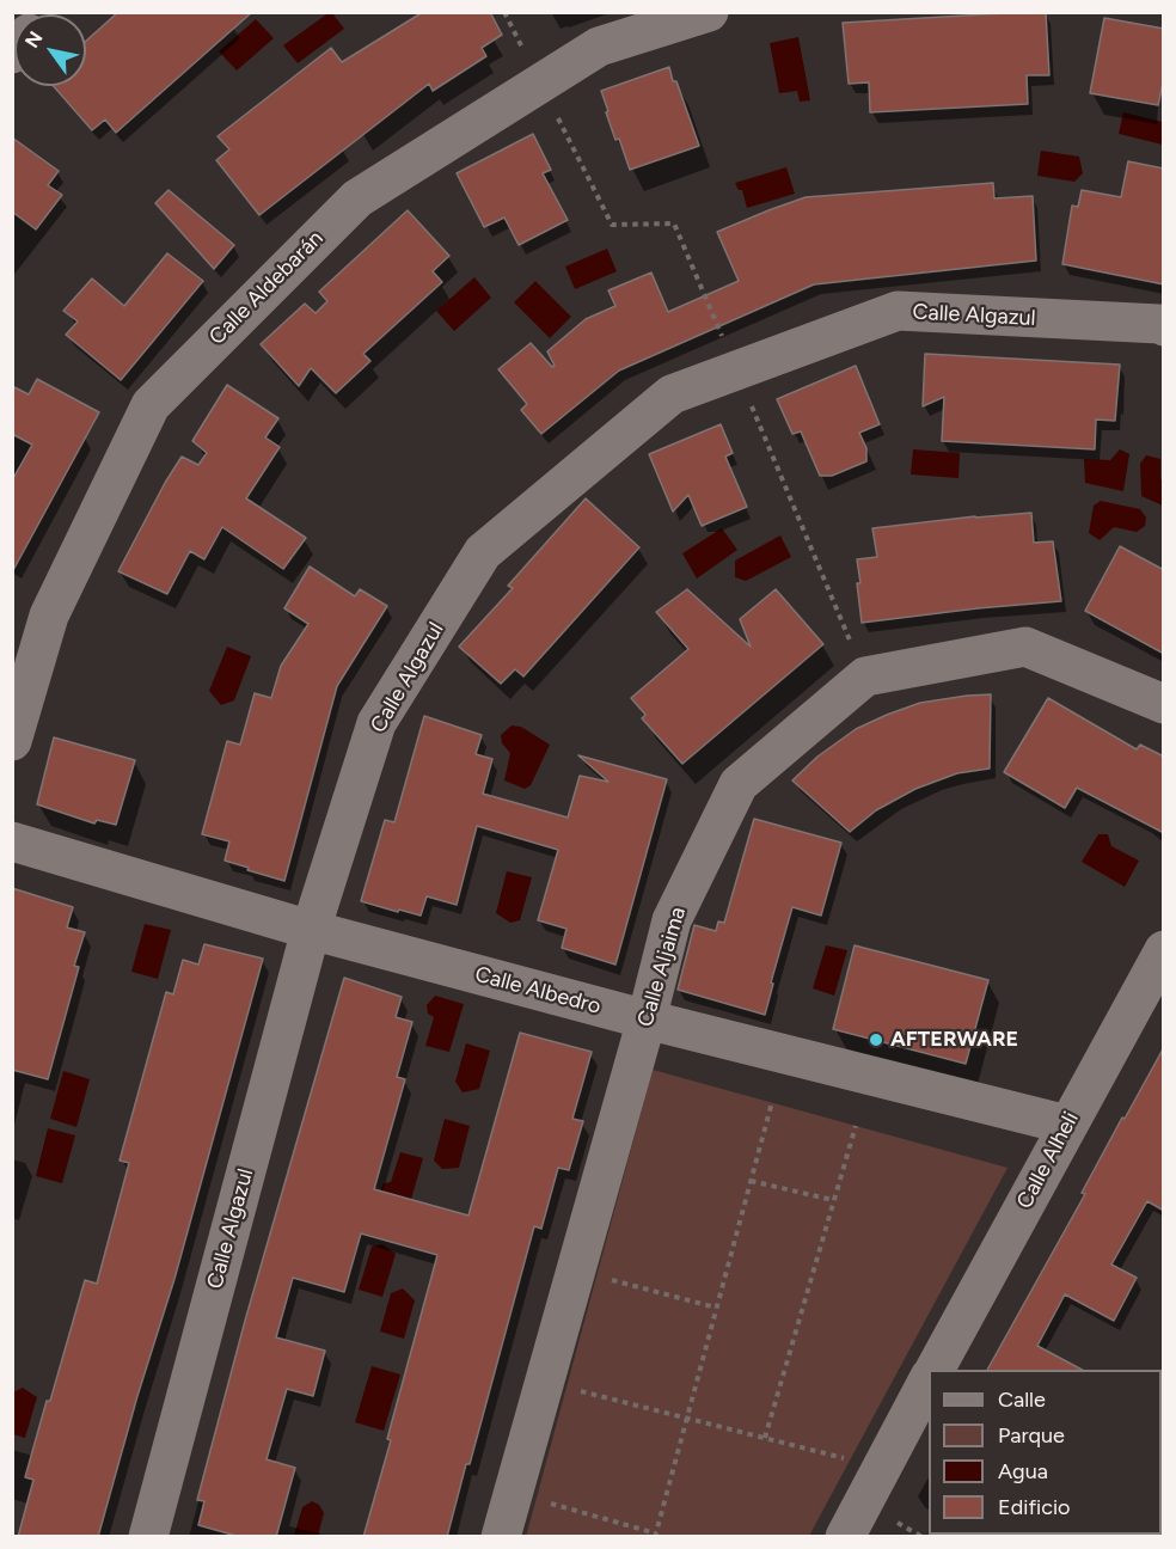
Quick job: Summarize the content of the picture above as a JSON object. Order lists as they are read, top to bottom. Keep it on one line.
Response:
{"streets":{"street":["Calle Aldebarán","Calle Algazul","Calle Aljaima","Calle Albedro","Calle Alheli"]},"crossings":[["Calle Algazul","Calle Albedro"],["Calle Aljaima","Calle Albedro"],["Calle Albedro","Calle Alheli"]],"places":["AFTERWARE"],"legend":["Calle","Parque","Agua","Edificio"],"north":"top left"}
